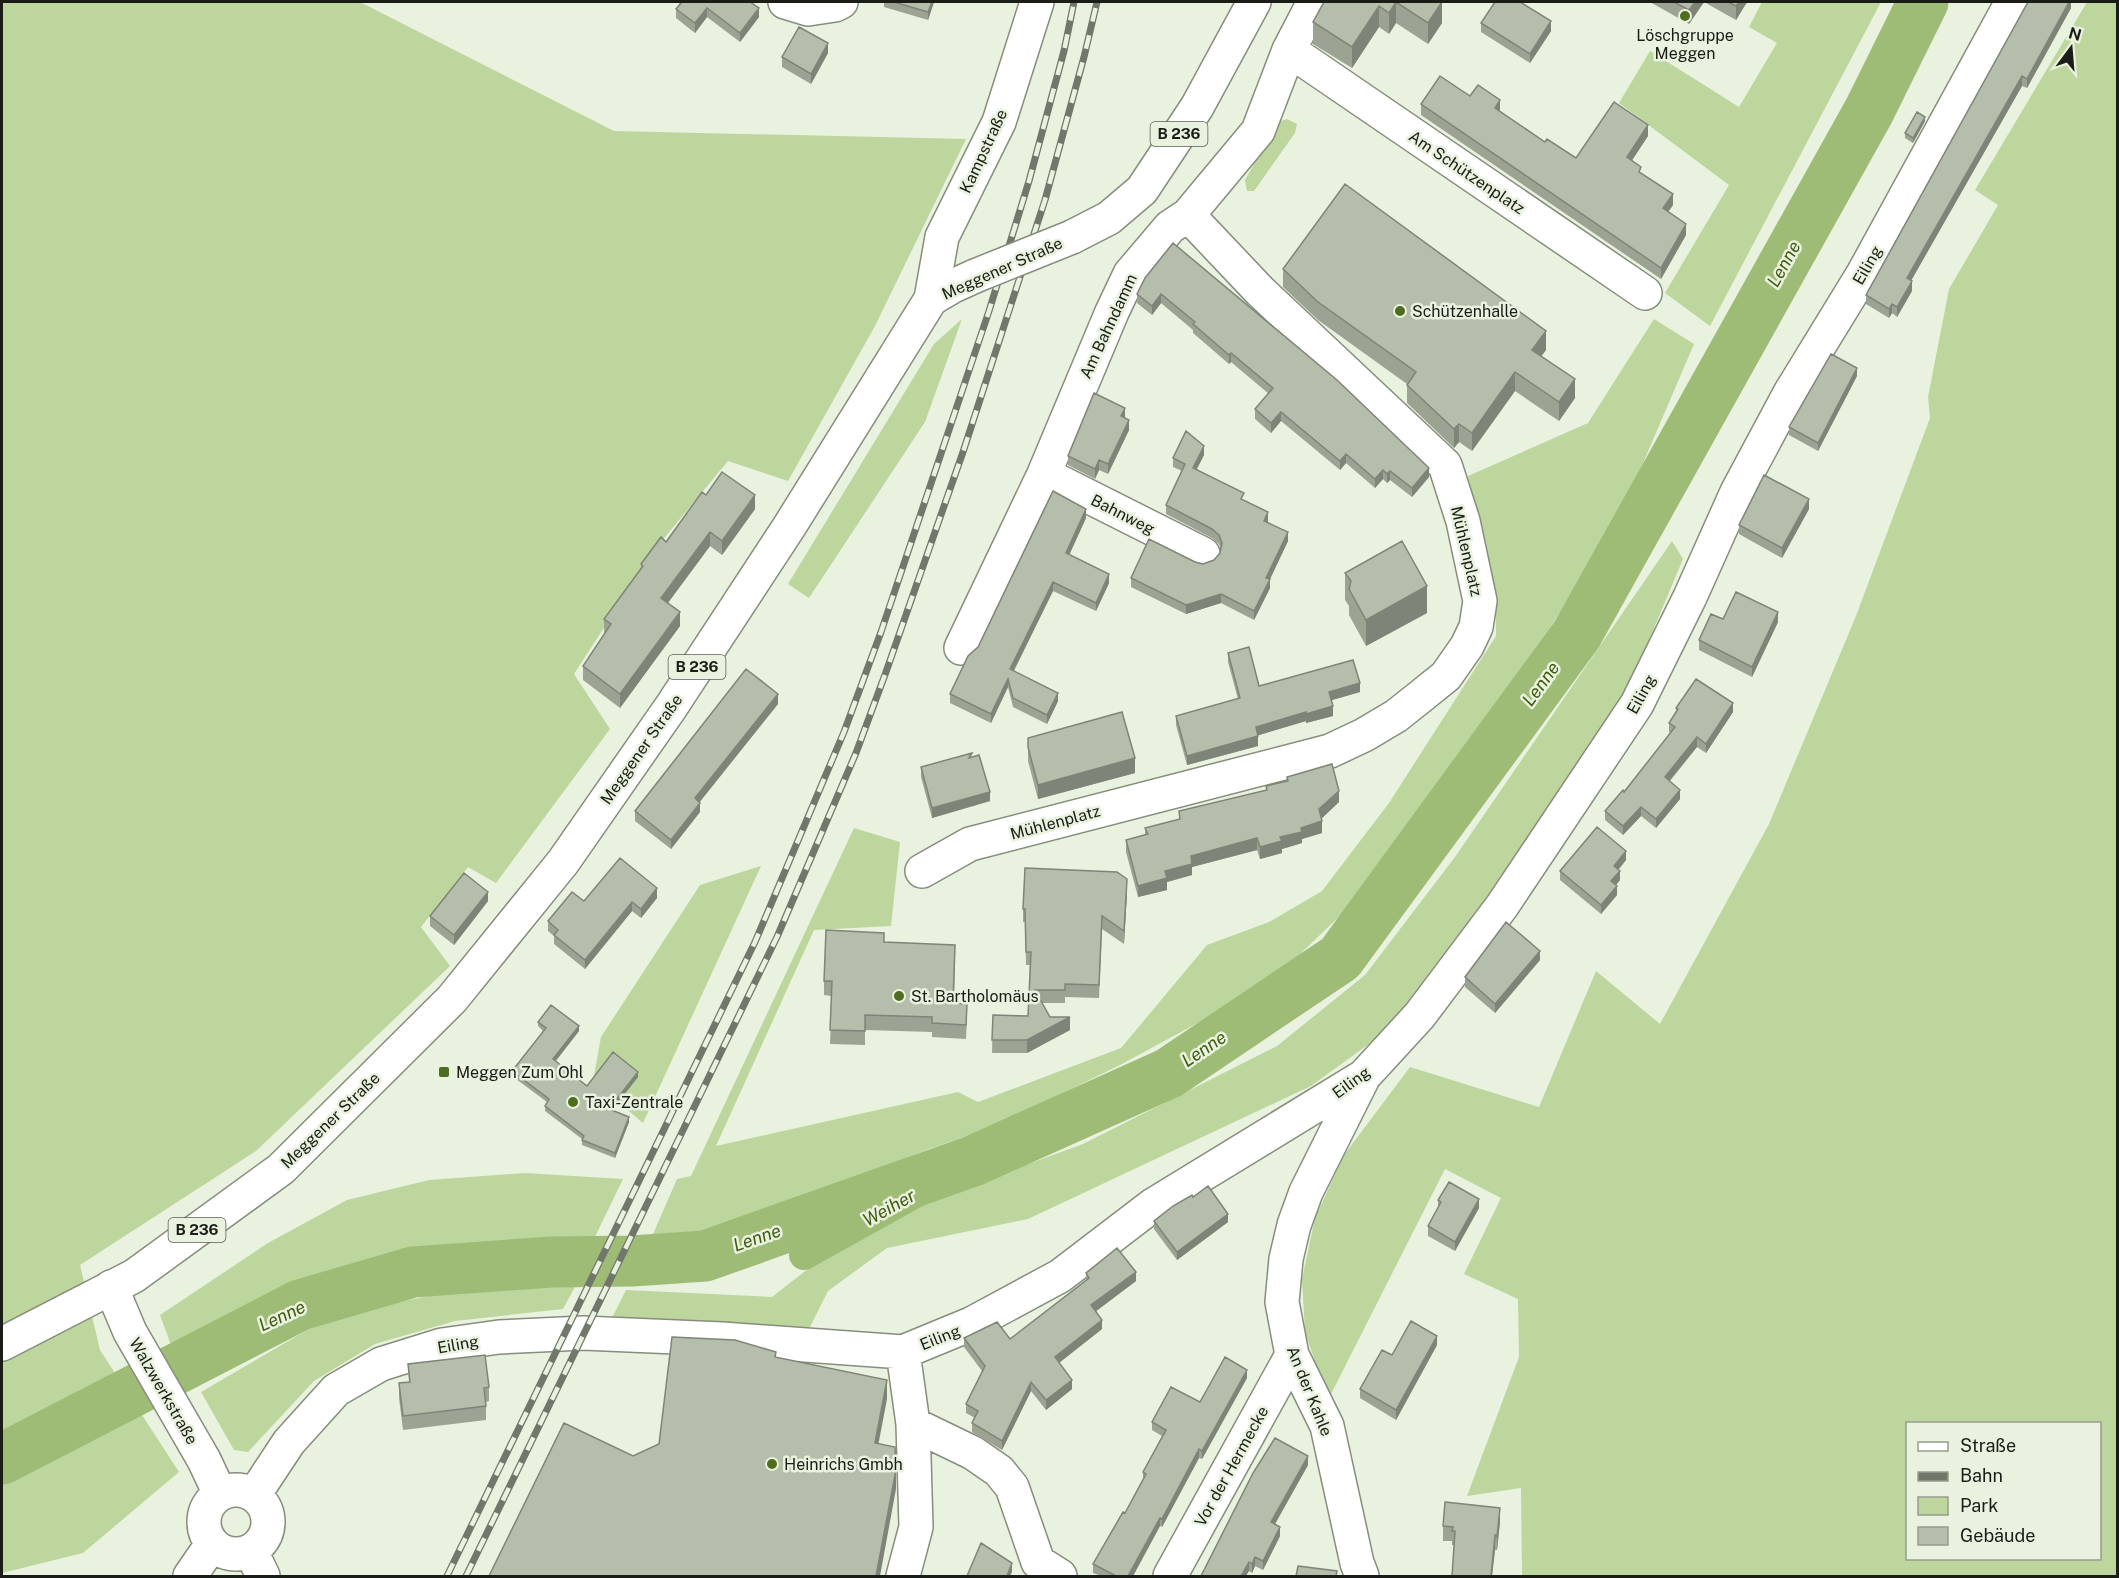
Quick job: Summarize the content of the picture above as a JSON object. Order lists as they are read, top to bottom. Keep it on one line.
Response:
{"streets":{"street":["B 236","Kampstraße","Am Schützenplatz","Eiling","Meggener Straße","Am Bahndamm","Bahnweg","Mühlenplatz","Walzwerkstraße","An der Kahle","Vor der Hermecke"]},"crossings":[["Kampstraße","Meggener Straße"],["Am Schützenplatz","Am Bahndamm"],["Eiling","Walzwerkstraße"],["Eiling","An der Kahle"],["Meggener Straße","Walzwerkstraße"],["Am Bahndamm","Bahnweg"],["Am Bahndamm","Mühlenplatz"],["An der Kahle","Vor der Hermecke"]],"water":["Lenne","Weiher"],"places":{"other":["Löschgruppe Meggen","Schützenhalle","St. Bartholomäus","Taxi-Zentrale","Heinrichs Gmbh"],"transit":["Meggen Zum Ohl"]},"legend":["Straße","Bahn","Park","Gebäude"],"north":"top"}
